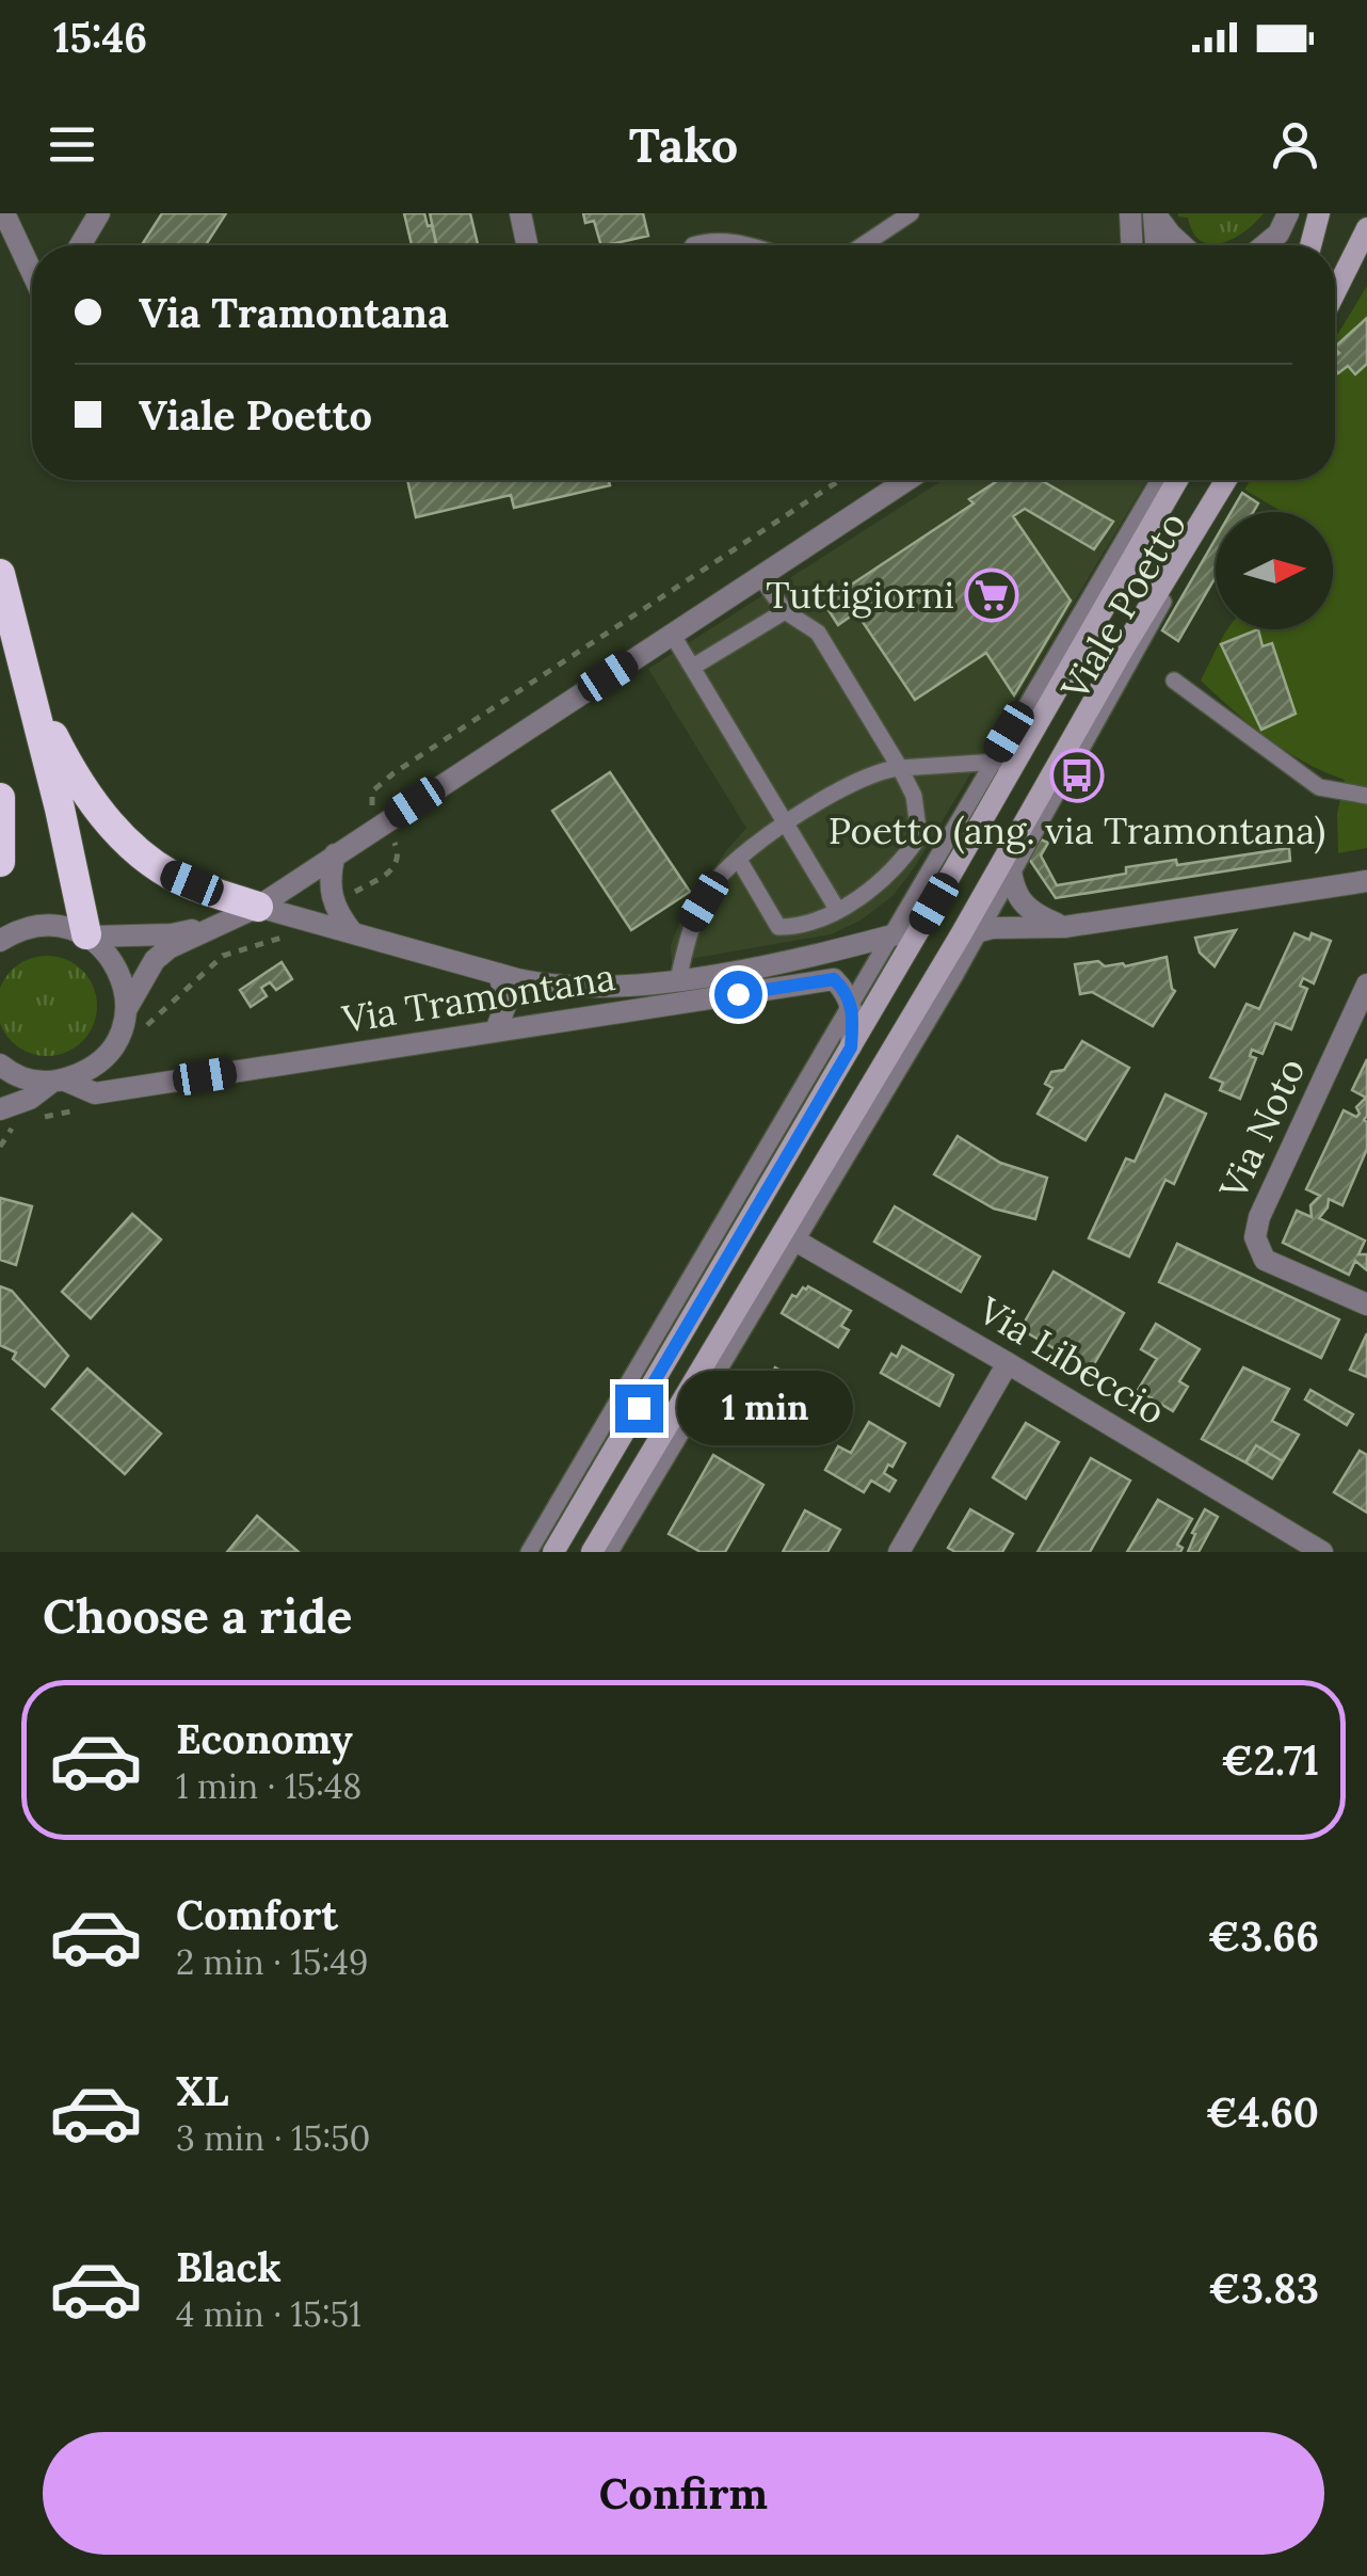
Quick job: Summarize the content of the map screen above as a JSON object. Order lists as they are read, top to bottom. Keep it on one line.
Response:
{"streets":{"main road":["Viale Poetto"],"street":["Via Tramontana","Via Noto","Via Libeccio"]},"crossings":[["Viale Poetto","Via Tramontana"],["Viale Poetto","Via Libeccio"]],"places":{"supermarket":["Tuttigiorni"],"bus stop":["Poetto (ang. via Tramontana)"]},"north":"right","page":{"status":"15:46","header":"Tako","banner":["Via Tramontana","Viale Poetto"],"bubble":"1 min","heading":"Choose a ride","list":[{"name":"Economy","note":"1 min · 15:48","value":"€2.71"},{"name":"Comfort","note":"2 min · 15:49","value":"€3.66"},{"name":"XL","note":"3 min · 15:50","value":"€4.60"},{"name":"Black","note":"4 min · 15:51","value":"€3.83"}],"buttons":"Confirm"}}
